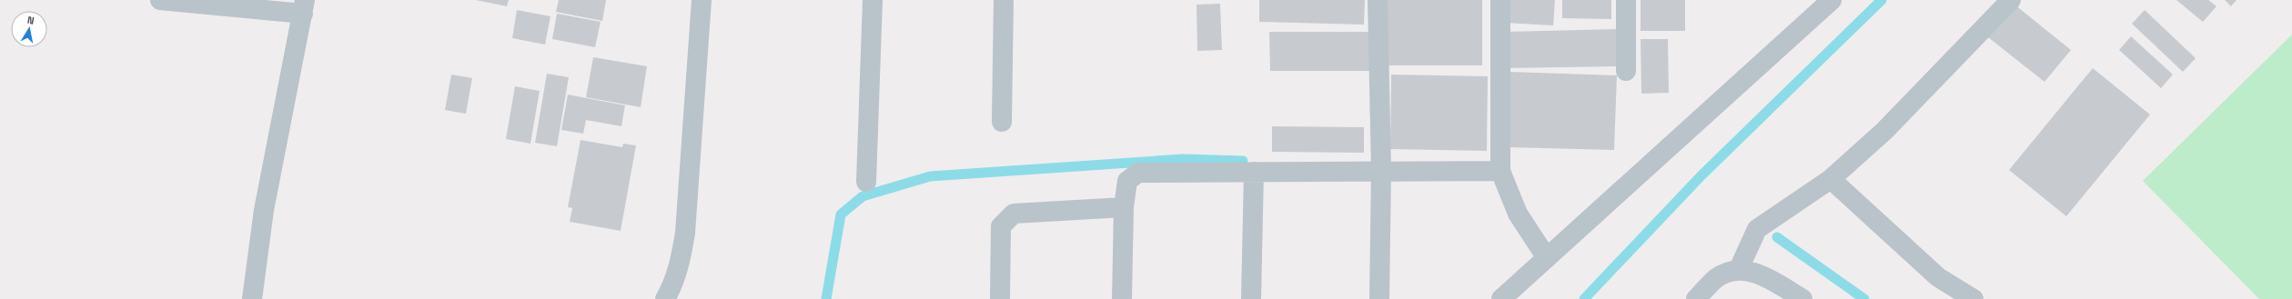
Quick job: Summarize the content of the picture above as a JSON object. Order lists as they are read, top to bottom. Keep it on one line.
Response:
{"north":"top"}
